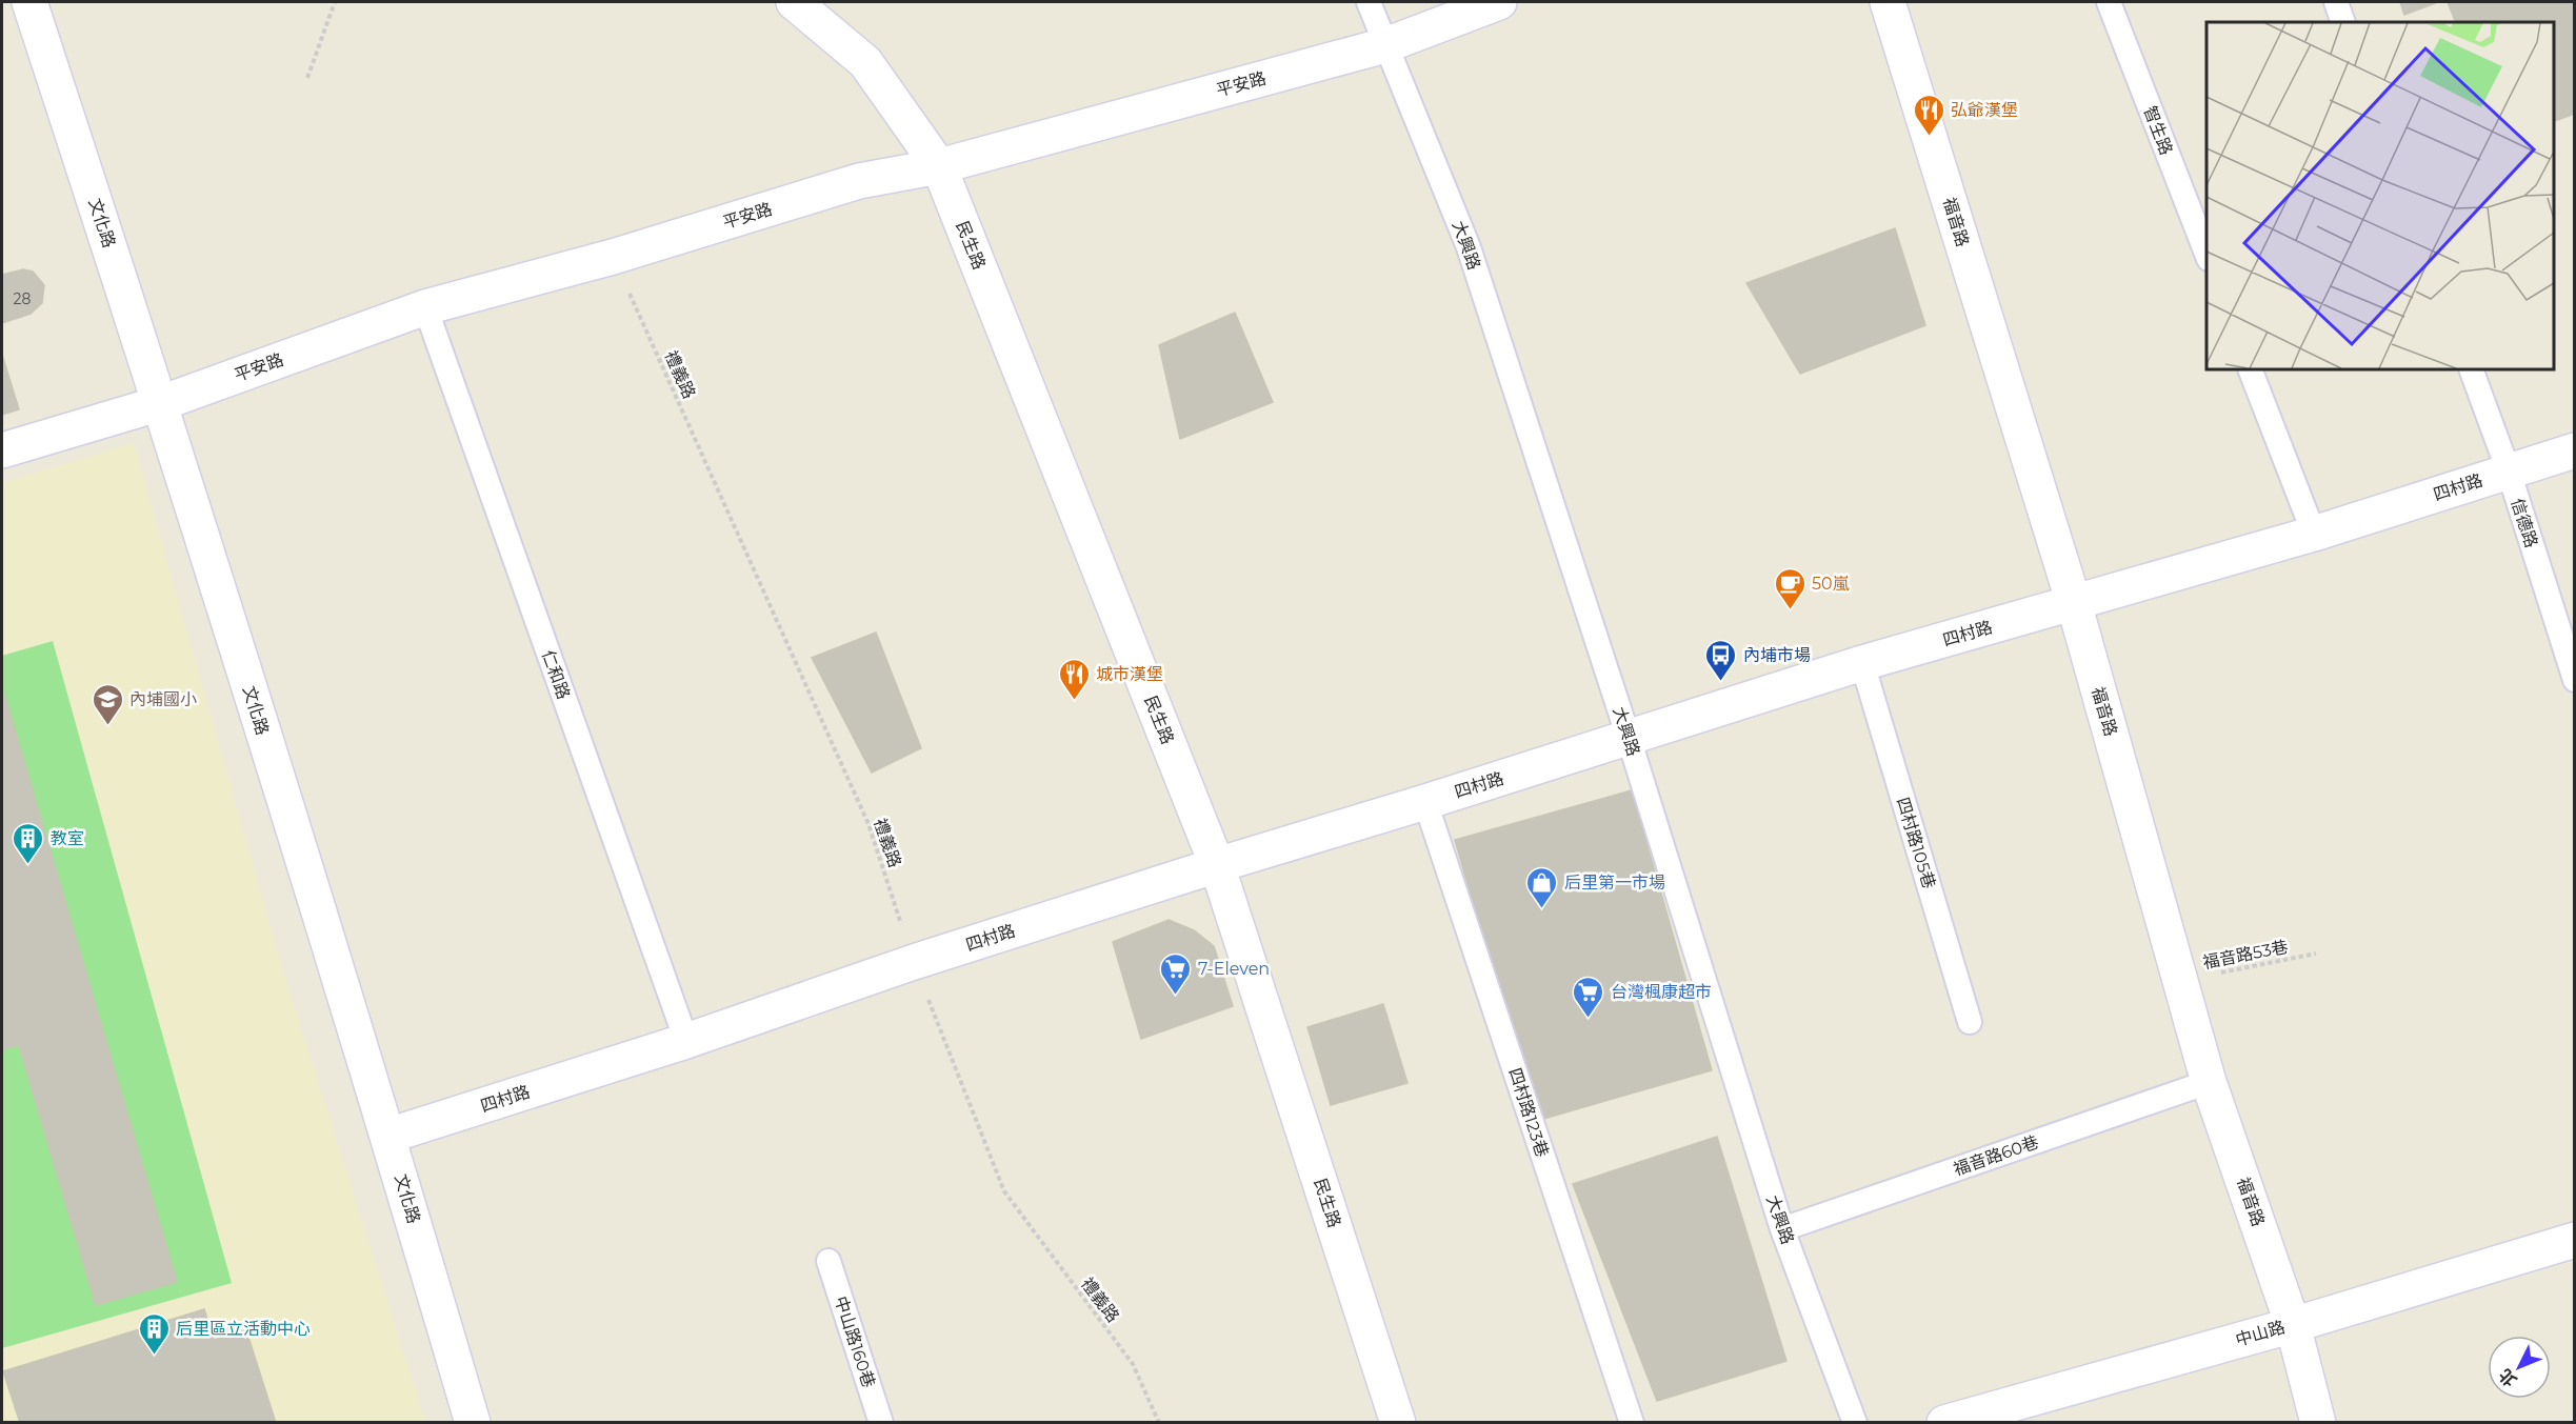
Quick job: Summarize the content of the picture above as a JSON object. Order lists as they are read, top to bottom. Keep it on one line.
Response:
{"streets":{"street":["平安路","福音路","文化路","民生路","四村路","中山路"],"lane":["智生路","大興路","信德路","仁和路","四村路105巷","四村路123巷","福音路60巷","中山路160巷"],"path":["禮義路","福音路53巷"]},"crossings":[["平安路","文化路"],["平安路","民生路"],["平安路","大興路"],["平安路","禮義路"],["平安路","仁和路"],["福音路","四村路"],["福音路","福音路53巷"],["福音路","福音路60巷"],["福音路","中山路"],["文化路","四村路"],["民生路","四村路"],["大興路","四村路"],["大興路","福音路60巷"],["禮義路","四村路"],["四村路","信德路"],["四村路","仁和路"],["四村路","四村路105巷"],["四村路","四村路123巷"]],"places":{"restaurant":["弘爺漢堡","城市漢堡"],"cafe":["50嵐"],"bus stop":["內埔市場"],"school or university":["內埔國小"],"building":["教室","后里區立活動中心"],"shop":["后里第一市場"],"supermarket":["7-Eleven","台灣楓康超市"]},"house_numbers":["28"],"north":"bottom left"}
